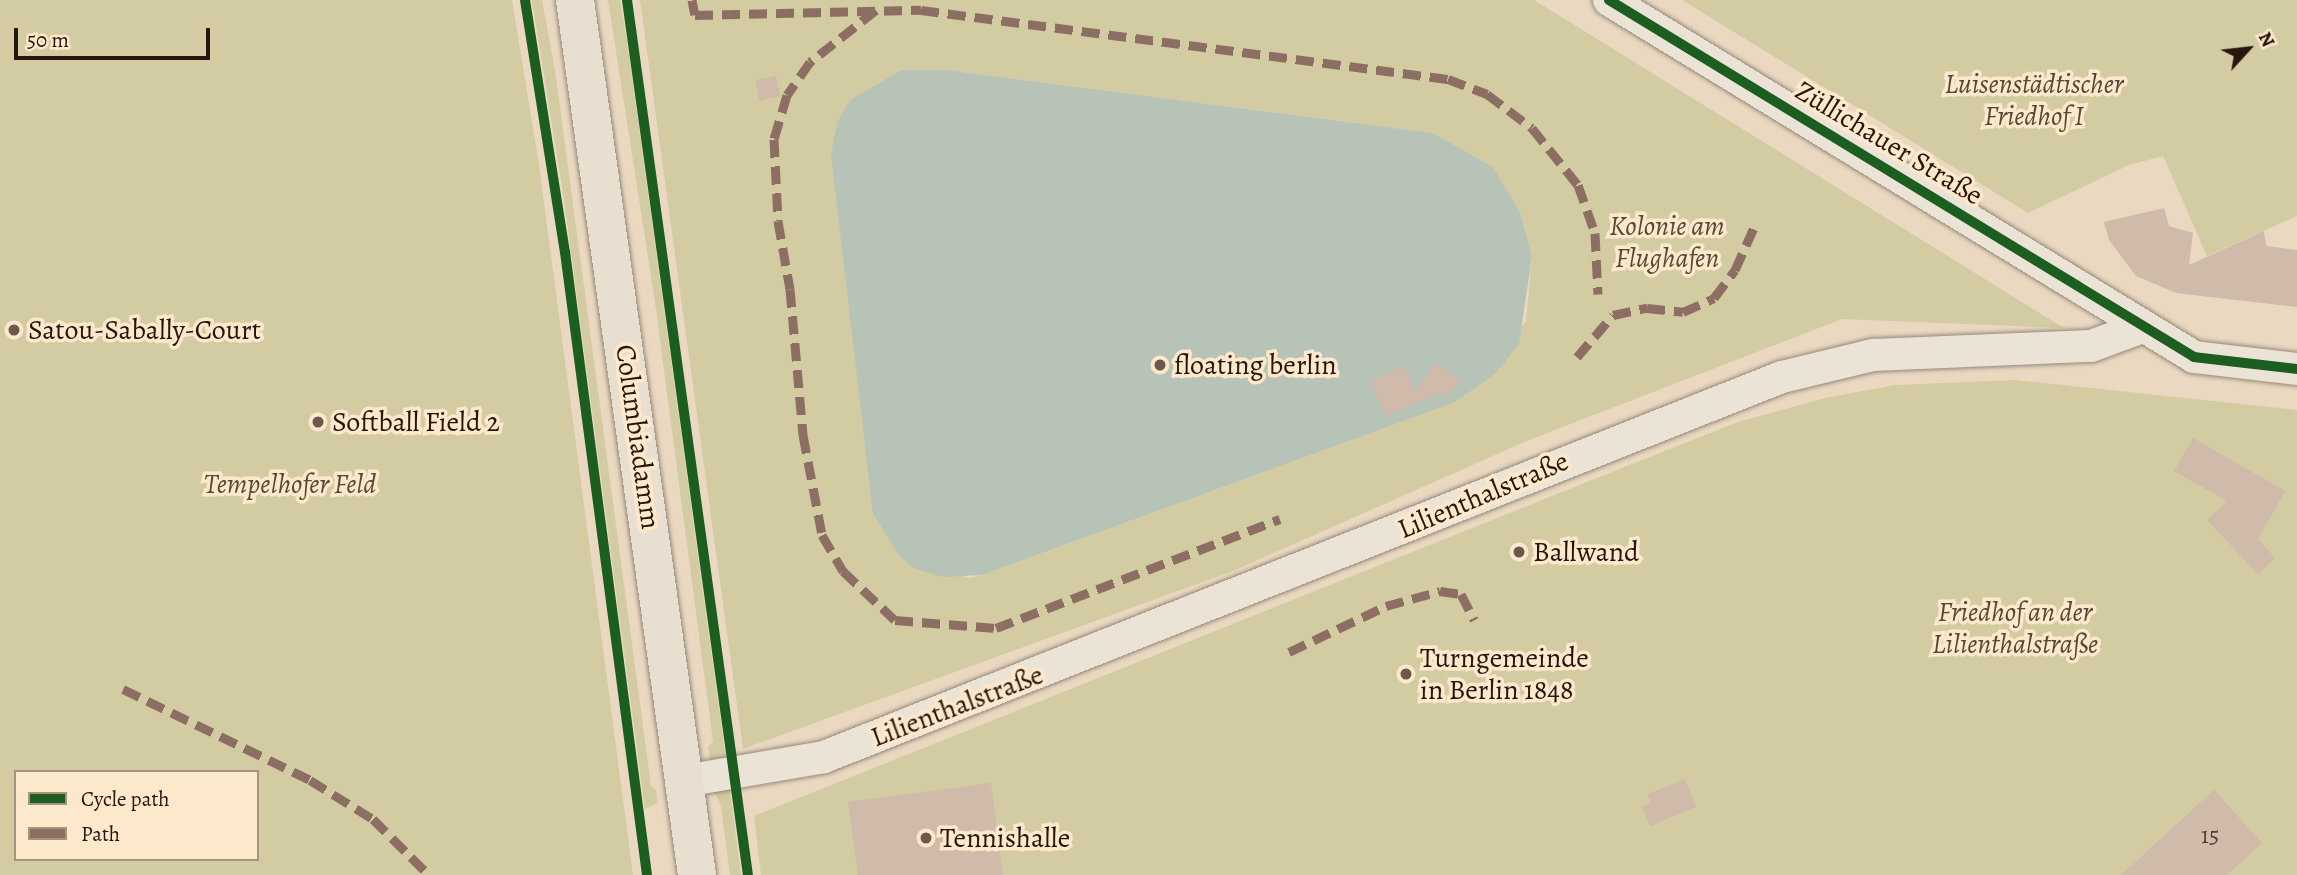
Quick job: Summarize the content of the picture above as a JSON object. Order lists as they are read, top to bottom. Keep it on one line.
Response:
{"streets":{"main road":["Columbiadamm"],"street":["Züllichauer Straße","Lilienthalstraße"]},"crossings":[["Züllichauer Straße","Lilienthalstraße"],["Columbiadamm","Lilienthalstraße"]],"parks":["Luisenstädtischer Friedhof I","Kolonie am Flughafen","Tempelhofer Feld","Friedhof an der Lilienthalstraße"],"places":["Satou-Sabally-Court","floating berlin","Softball Field 2","Ballwand","Turngemeinde in Berlin 1848","Tennishalle"],"house_numbers":["15"],"legend":["Cycle path","Path"],"scale_bar":"50 m","north":"top right"}
